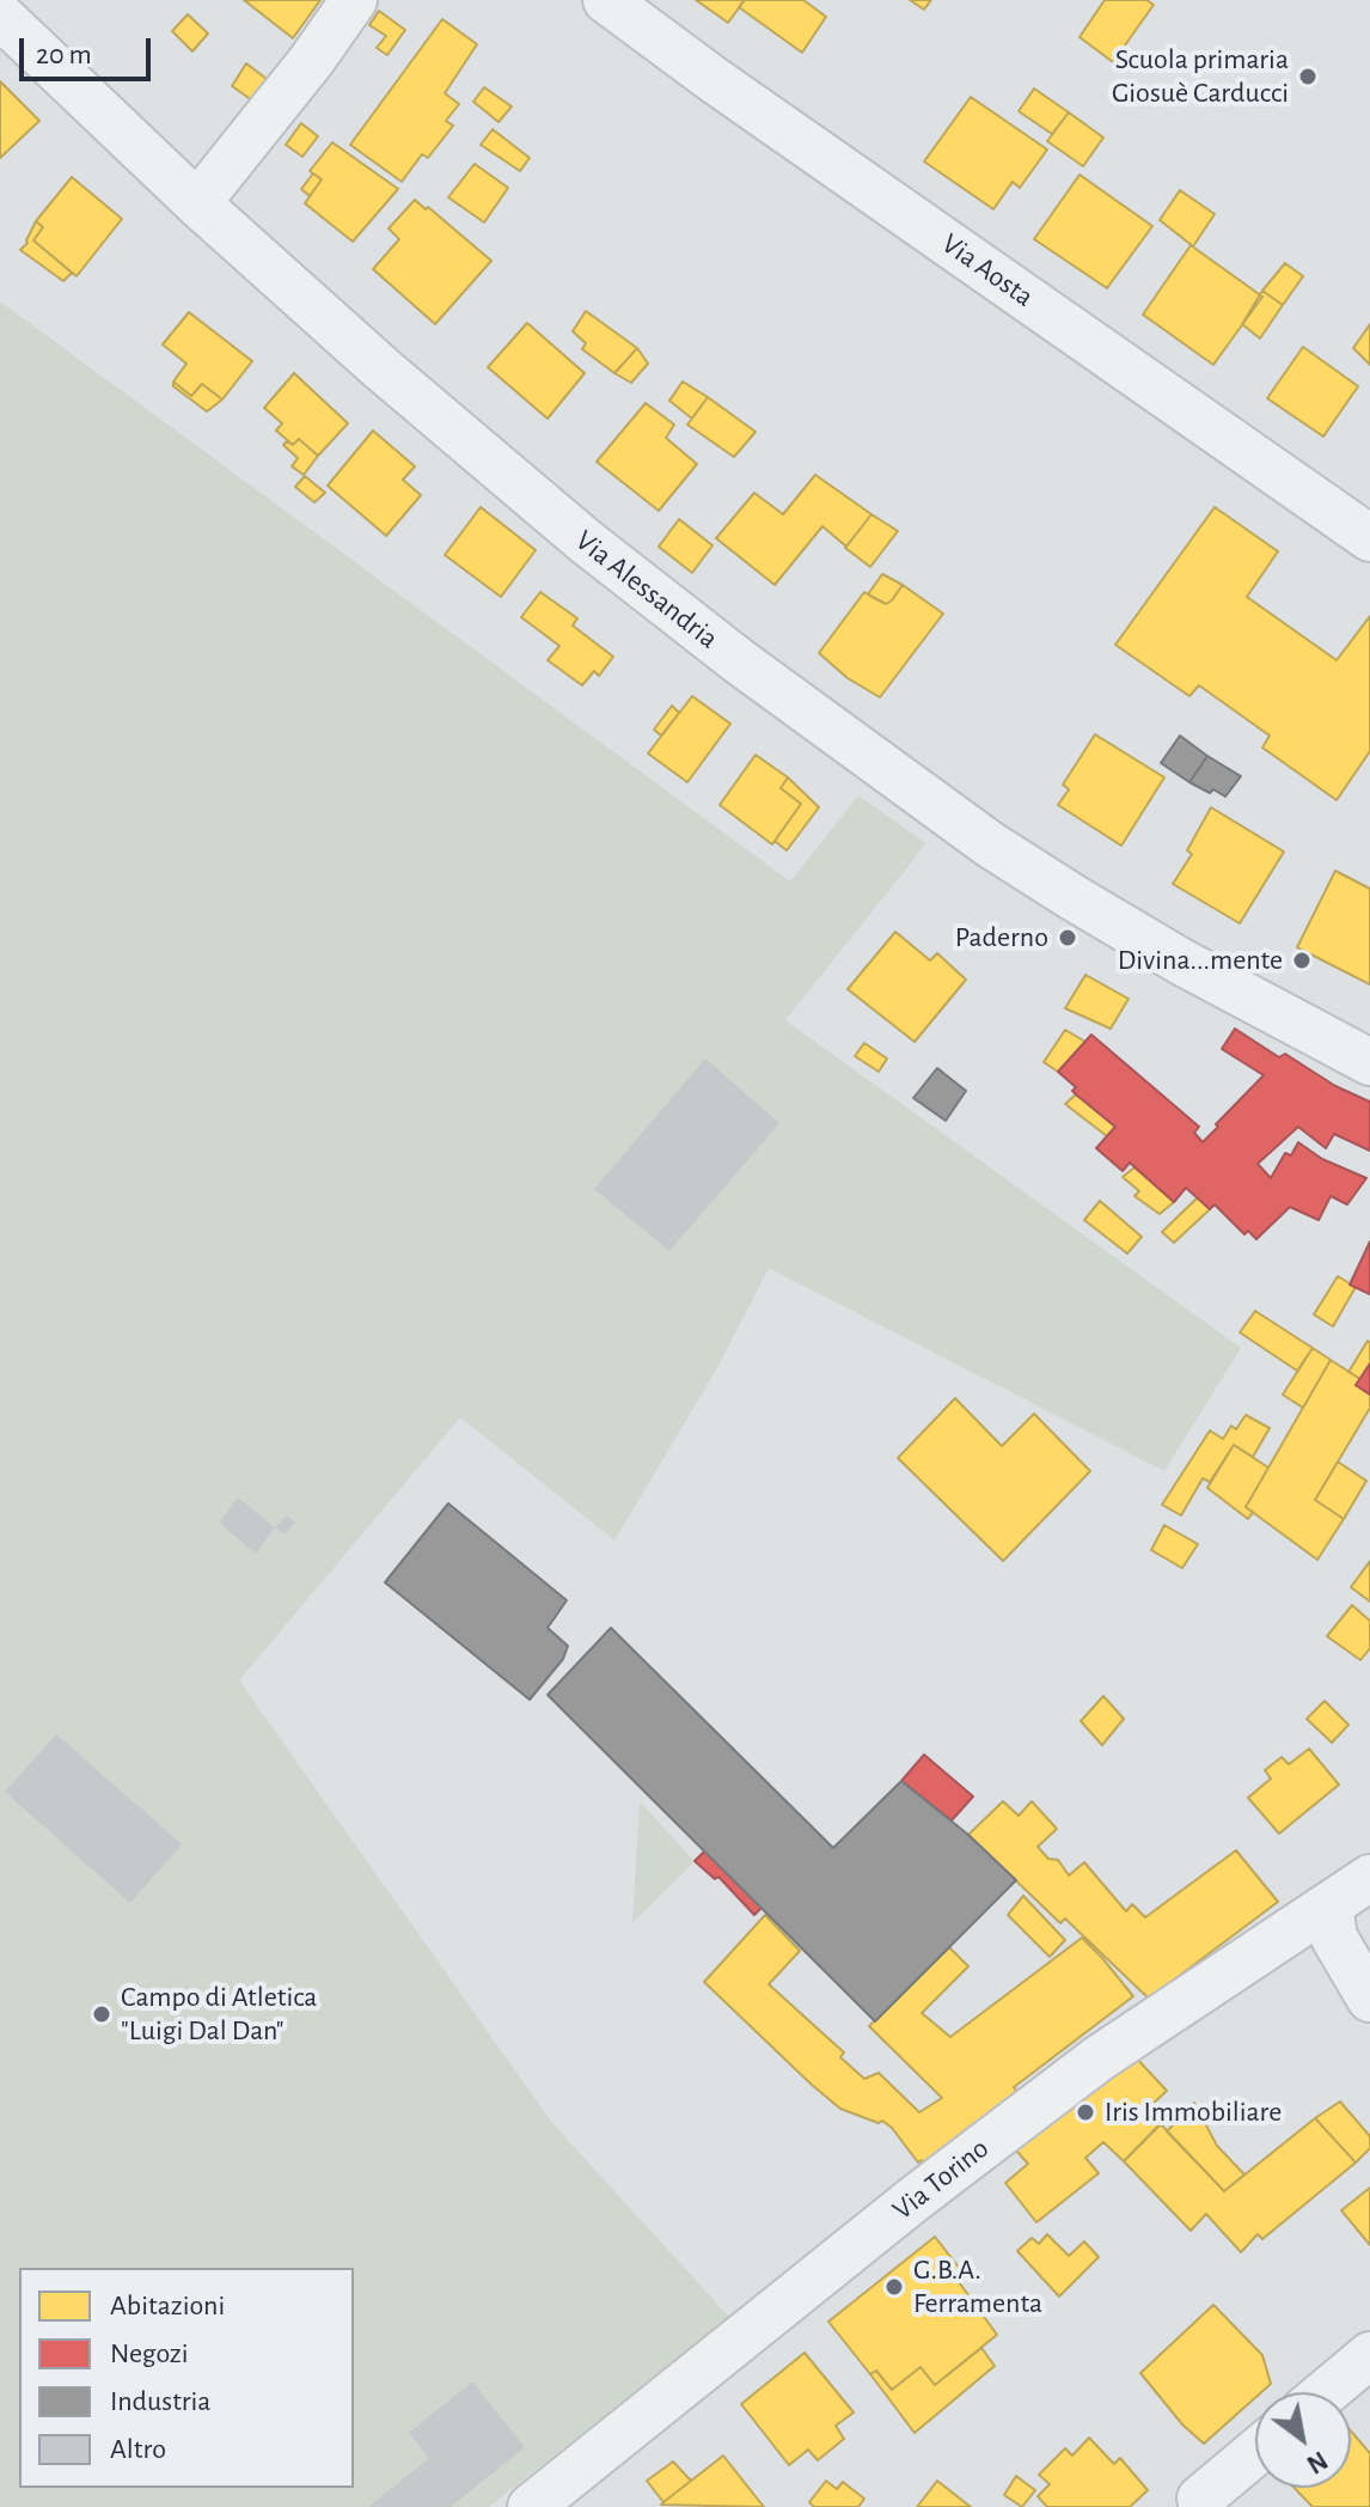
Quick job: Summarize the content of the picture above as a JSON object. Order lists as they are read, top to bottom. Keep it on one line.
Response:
{"streets":{"street":["Via Aosta","Via Alessandria","Via Torino"]},"places":["Scuola primaria Giosuè Carducci","Paderno","Divina...mente","Campo di Atletica \"Luigi Dal Dan\"","Iris Immobiliare","G.B.A. Ferramenta"],"legend":["Abitazioni","Negozi","Industria","Altro"],"scale_bar":"20 m","north":"bottom right"}
